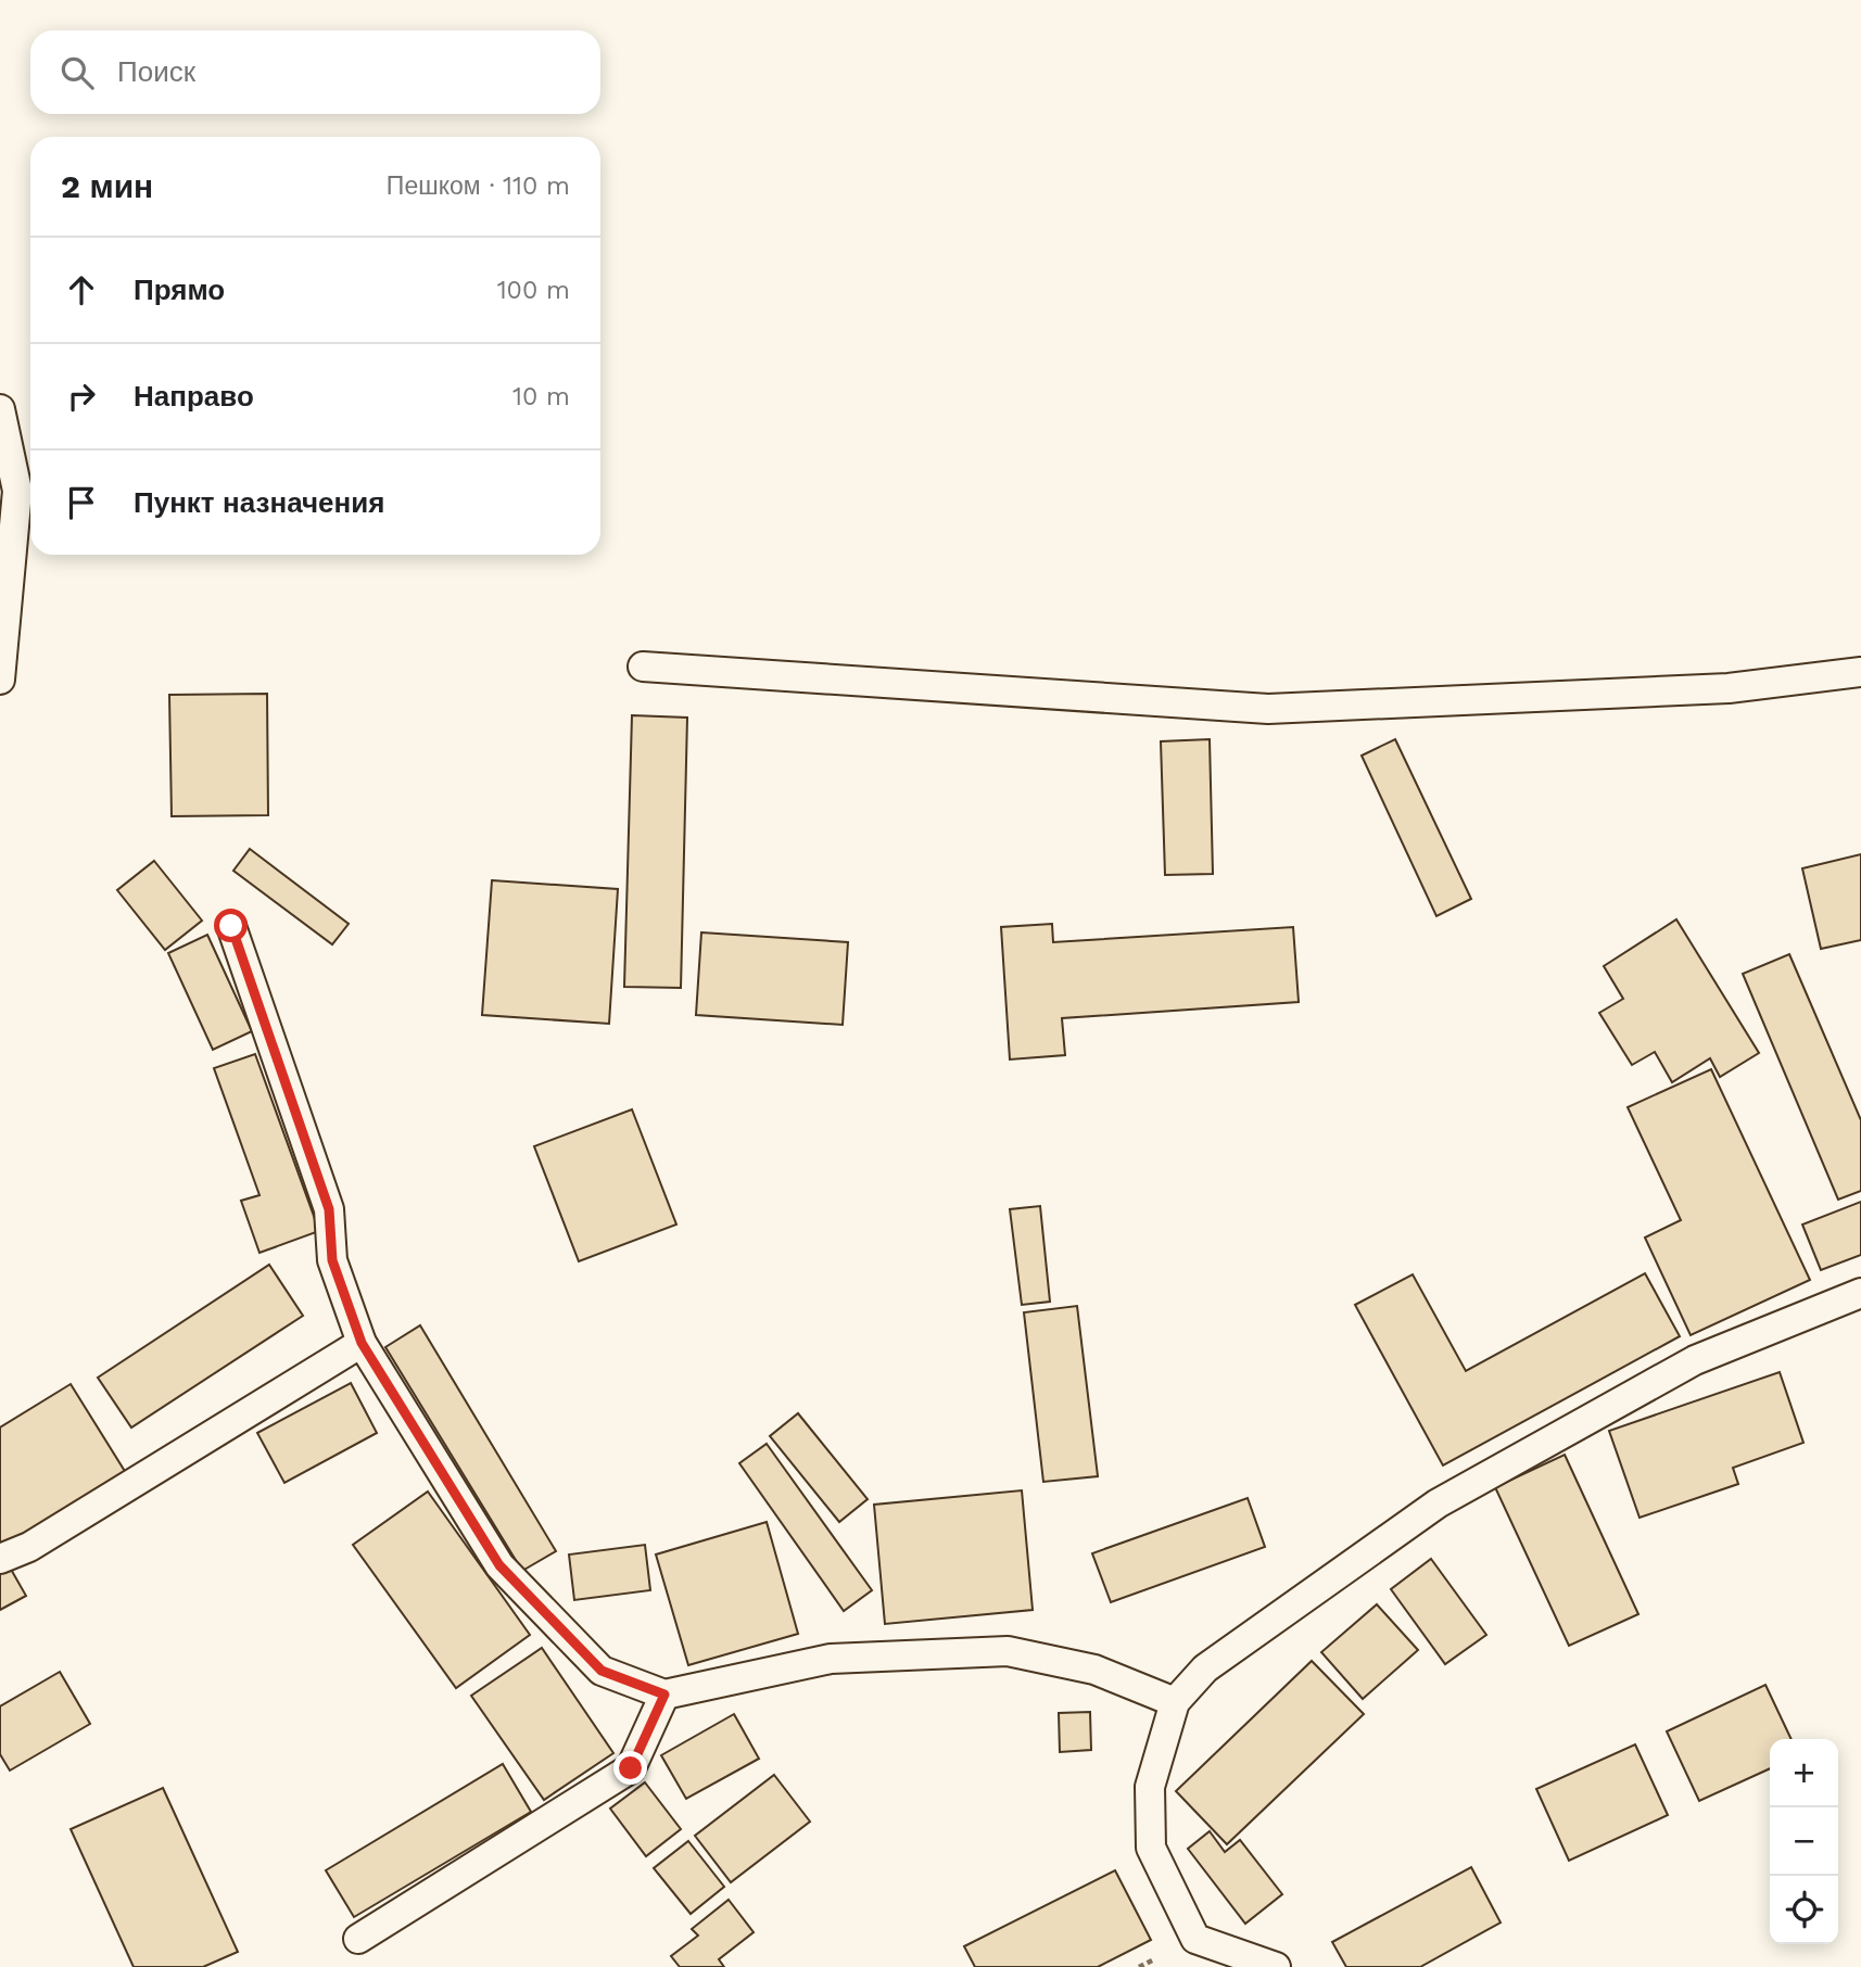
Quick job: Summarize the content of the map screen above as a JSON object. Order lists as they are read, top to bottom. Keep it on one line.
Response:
{"page":{"search":"Поиск","heading":["2 мин","Пешком · 110 m"],"list":[["Прямо","100 m"],["Направо","10 m"],"Пункт назначения"],"map_buttons":["+","−"]}}
